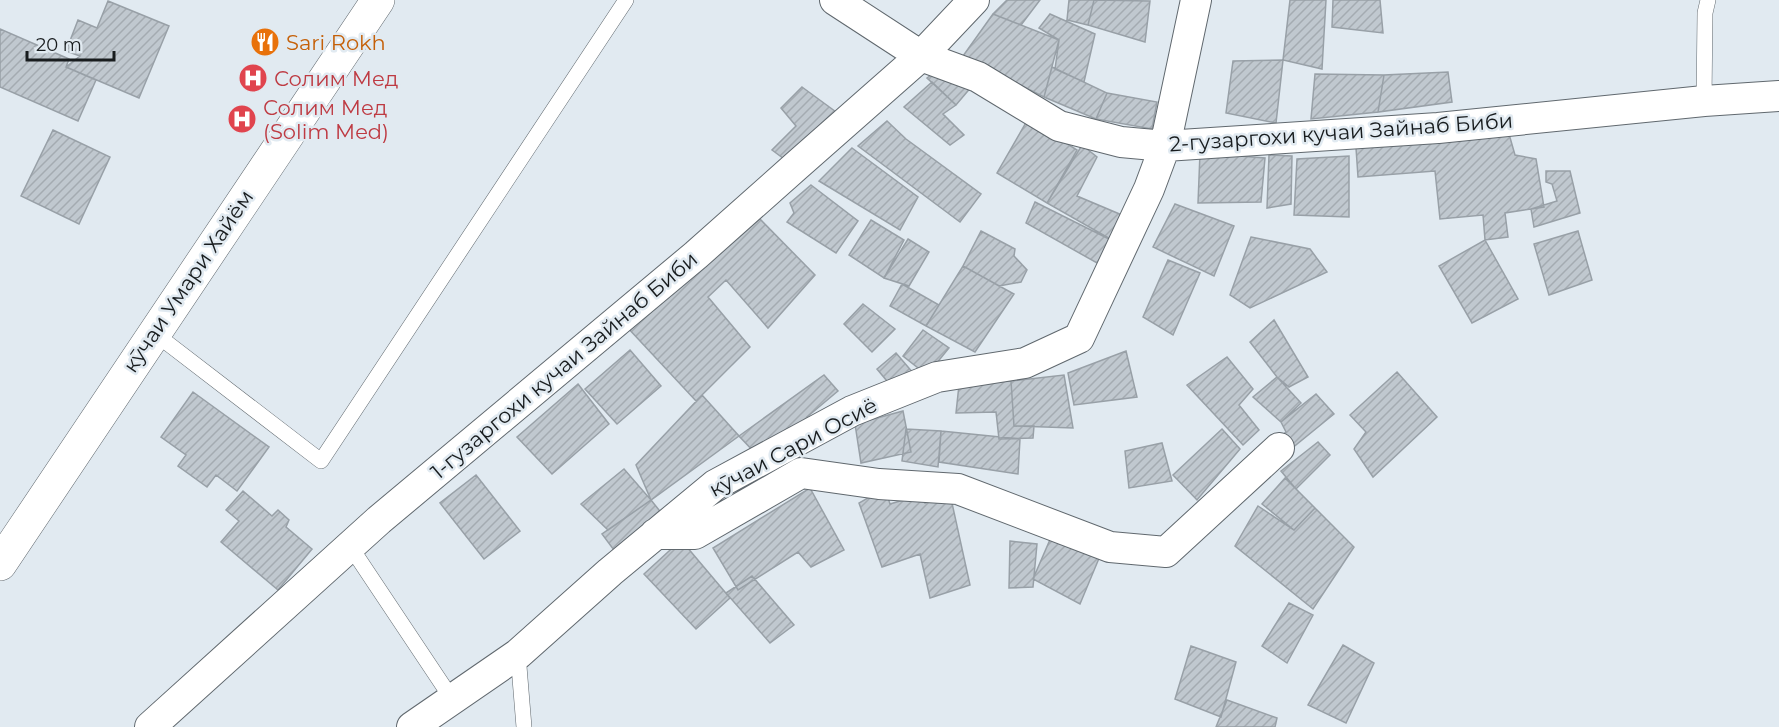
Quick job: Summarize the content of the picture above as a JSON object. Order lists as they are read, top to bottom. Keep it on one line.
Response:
{"streets":{"main road":["кӯчаи Умари Хайём"],"street":["2-гузаргохи кучаи Зайнаб Биби","1-гузаргохи кучаи Зайнаб Биби","кӯчаи Сари Осиё"]},"crossings":[["2-гузаргохи кучаи Зайнаб Биби","1-гузаргохи кучаи Зайнаб Биби"],["2-гузаргохи кучаи Зайнаб Биби","кӯчаи Сари Осиё"]],"places":{"restaurant":["Sari Rokh"],"hospital":["Солим Мед","Солим Мед (Solim Med)"]},"scale_bar":"20 m"}
